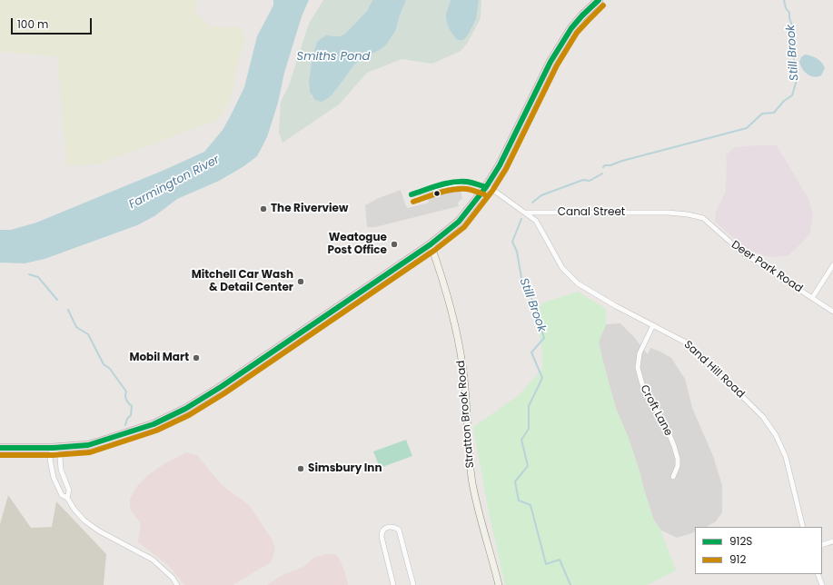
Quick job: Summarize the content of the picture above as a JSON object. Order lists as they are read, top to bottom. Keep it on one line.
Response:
{"streets":{"street":["Canal Street","Deer Park Road","Sand Hill Road","Croft Lane","Stratton Brook Road"]},"crossings":[["Canal Street","Deer Park Road"],["Canal Street","Sand Hill Road"],["Sand Hill Road","Croft Lane"]],"water":["Still Brook","Smiths Pond","Farmington River"],"places":["The Riverview","Weatogue Post Office","Mitchell Car Wash & Detail Center","Mobil Mart","Simsbury Inn"],"lines":["transit line 912S","transit line 912"],"legend":["912S","912"],"scale_bar":"100 m"}
